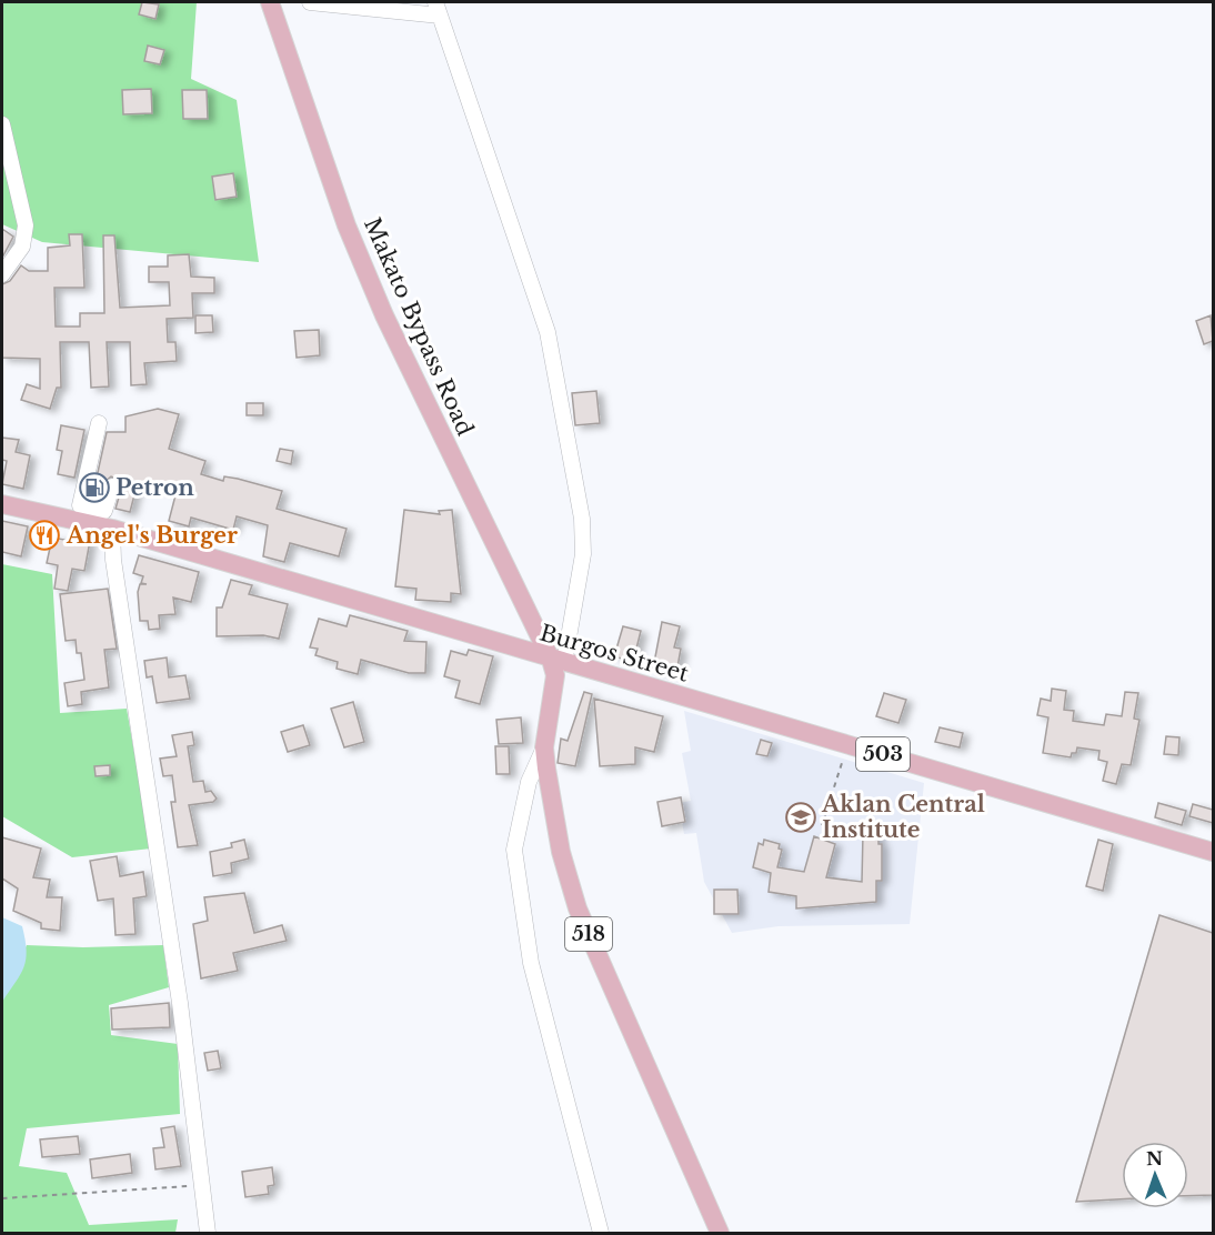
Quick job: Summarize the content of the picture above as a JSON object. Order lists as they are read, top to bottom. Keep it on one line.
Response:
{"streets":{"main road":["Makato Bypass Road","Burgos Street","503","518"]},"crossings":[["Makato Bypass Road","Burgos Street"],["Makato Bypass Road","518"],["Burgos Street","518"]],"places":{"fuel station":["Petron"],"restaurant":["Angel's Burger"],"school or university":["Aklan Central Institute"]},"north":"top"}
